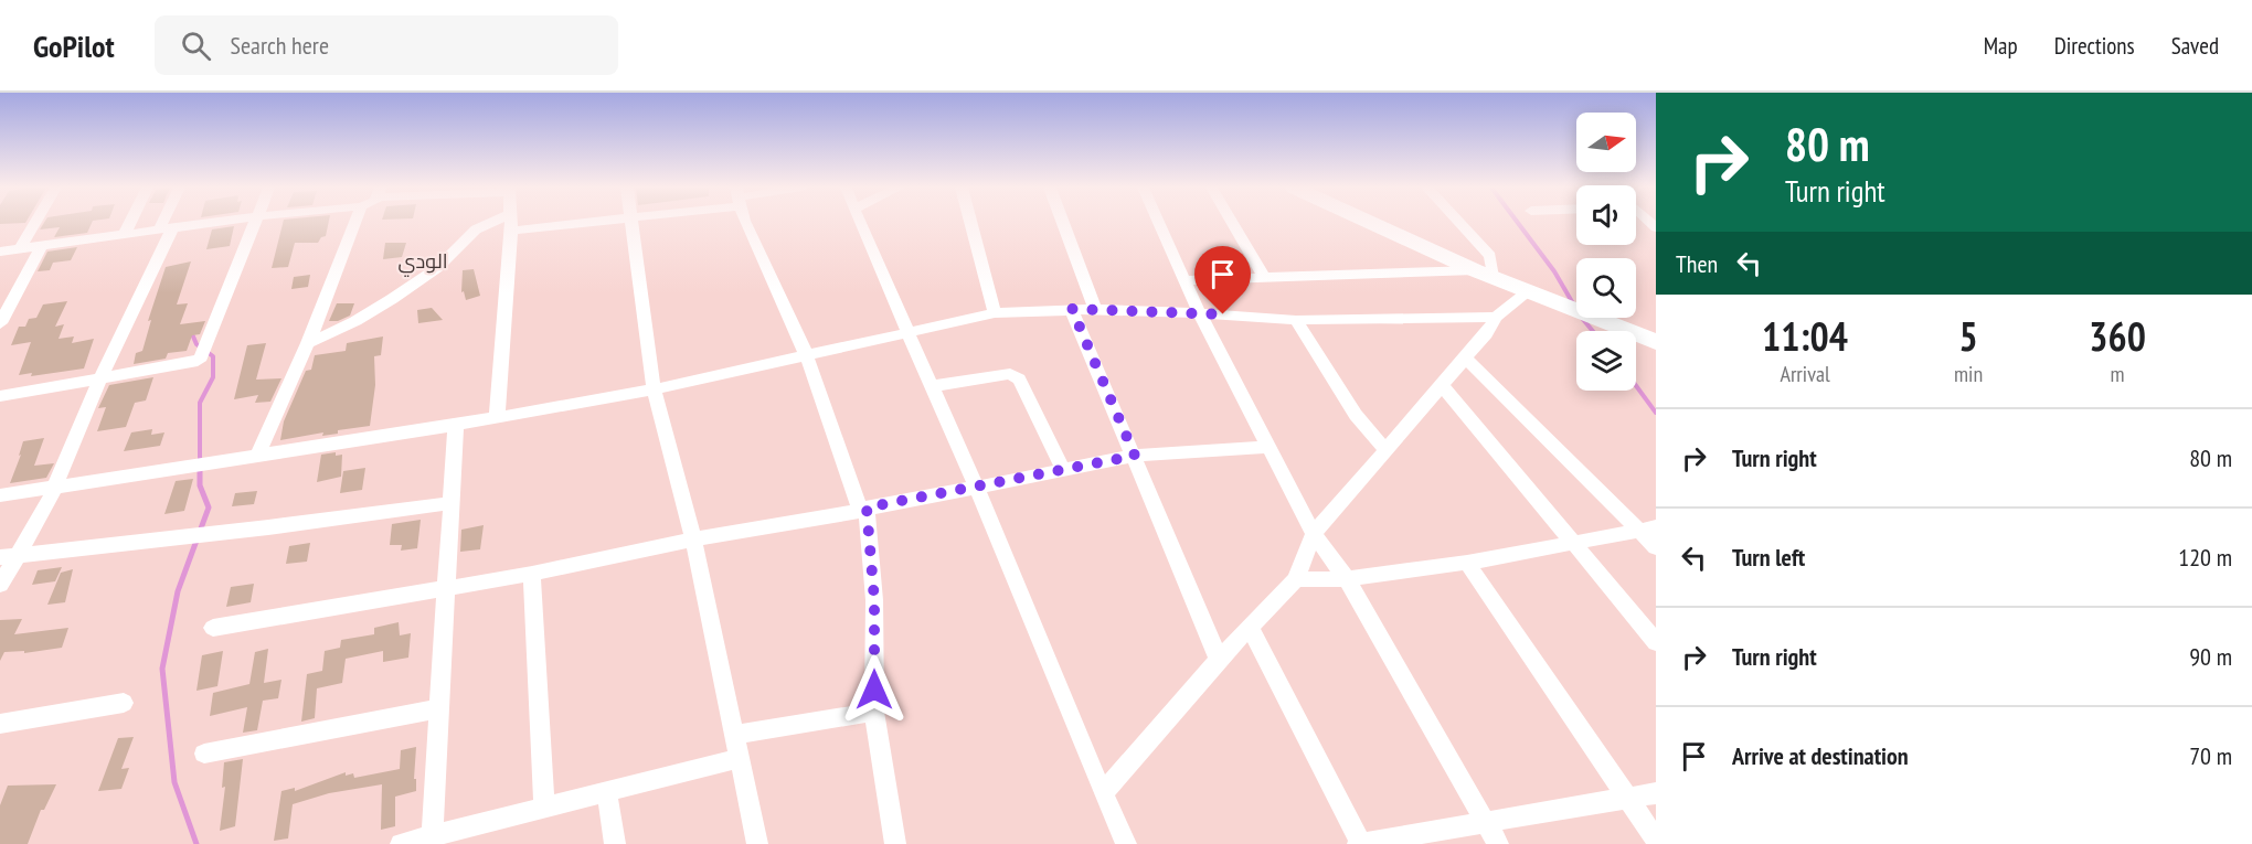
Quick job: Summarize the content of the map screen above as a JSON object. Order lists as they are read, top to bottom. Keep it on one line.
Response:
{"districts":["الودي"],"north":"right","page":{"header":"GoPilot","search":"Search here","nav":["Map","Directions","Saved"],"turn":["80 m","Turn right"],"then":"Then","eta":["11:04","Arrival","5","min","360","m"],"list":[{"name":"Turn right","value":"80 m"},{"name":"Turn left","value":"120 m"},{"name":"Turn right","value":"90 m"},{"name":"Arrive at destination","value":"70 m"}]}}
